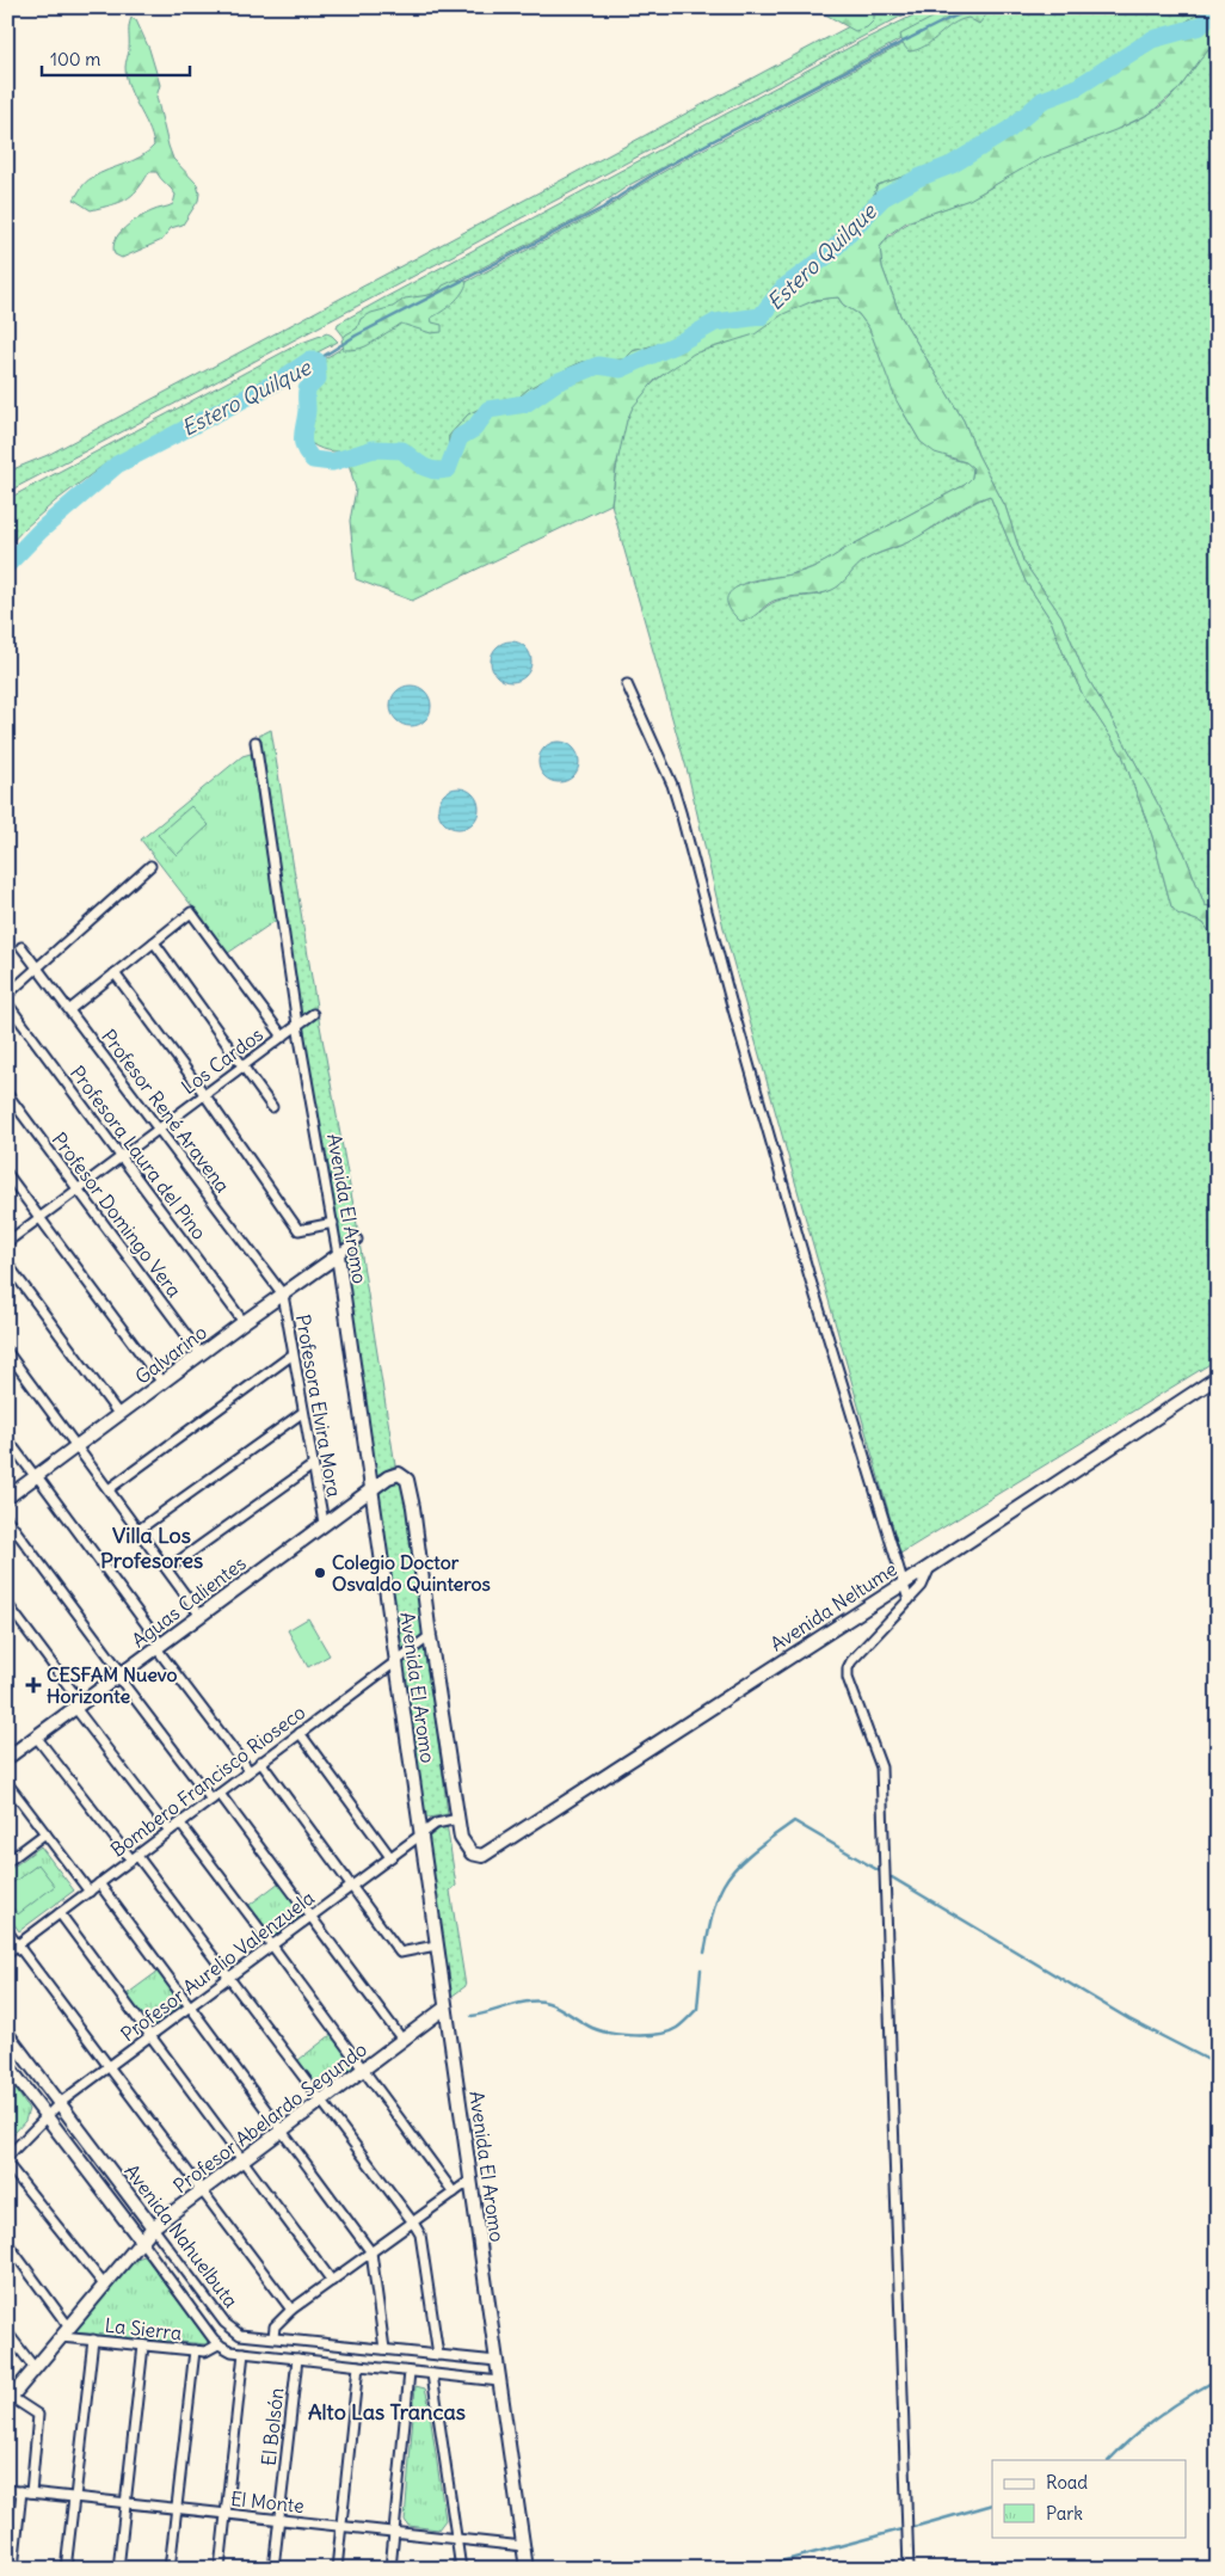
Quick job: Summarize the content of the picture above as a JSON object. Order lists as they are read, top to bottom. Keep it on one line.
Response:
{"streets":{"street":["Los Cardos","Profesor René Aravena","Profesora Laura del Pino","Avenida El Aromo","Profesor Domingo Vera","Galvarino","Profesora Elvira Mora","Aguas Calientes","Avenida Neltume","Bombero Francisco Rioseco","Profesor Aurelio Valenzuela","Profesor Abelardo Segundo","Avenida Nahuelbuta","La Sierra","El Bolsón","El Monte"]},"crossings":[["Los Cardos","Profesor René Aravena"],["Los Cardos","Profesora Laura del Pino"],["Los Cardos","Avenida El Aromo"],["Los Cardos","Profesor Domingo Vera"],["Profesor René Aravena","Galvarino"],["Profesor René Aravena","Profesora Elvira Mora"],["Profesora Laura del Pino","Galvarino"],["Avenida El Aromo","Galvarino"],["Avenida El Aromo","Aguas Calientes"],["Avenida El Aromo","Avenida Neltume"],["Avenida El Aromo","Bombero Francisco Rioseco"],["Avenida El Aromo","Profesor Aurelio Valenzuela"],["Avenida El Aromo","Profesor Abelardo Segundo"],["Avenida El Aromo","Avenida Nahuelbuta"],["Avenida El Aromo","El Monte"],["Profesor Domingo Vera","Galvarino"],["Galvarino","Profesora Elvira Mora"],["Profesora Elvira Mora","Aguas Calientes"],["Profesor Aurelio Valenzuela","Avenida Nahuelbuta"],["Profesor Abelardo Segundo","Avenida Nahuelbuta"],["Profesor Abelardo Segundo","La Sierra"],["Avenida Nahuelbuta","La Sierra"],["El Bolsón","El Monte"]],"districts":["Villa Los Profesores","Alto Las Trancas"],"water":["Estero Quilque"],"places":{"other":["Colegio Doctor Osvaldo Quinteros"],"health":["CESFAM Nuevo Horizonte"]},"legend":["Road","Park"],"scale_bar":"100 m"}
